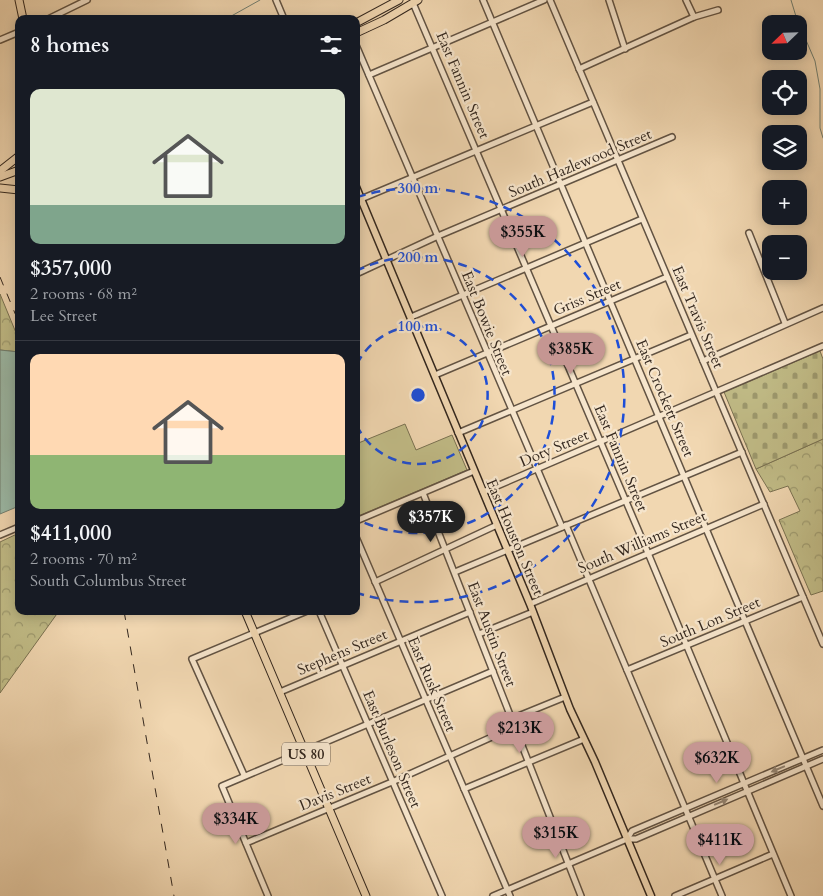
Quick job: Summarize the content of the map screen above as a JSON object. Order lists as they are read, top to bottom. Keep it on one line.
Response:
{"streets":{"highway":["US 80"],"main road":["East Houston Street"],"street":["East Fannin Street","South Hazlewood Street","Griss Street","East Travis Street","East Bowie Street","East Crockett Street","Doty Street","South Williams Street","South Lon Street","East Austin Street","Stephens Street","East Rusk Street","East Burleson Street","Davis Street"]},"crossings":[["East Fannin Street","South Hazlewood Street"],["East Fannin Street","Griss Street"],["East Fannin Street","Doty Street"],["East Fannin Street","South Williams Street"],["East Fannin Street","South Lon Street"],["South Hazlewood Street","East Travis Street"],["South Hazlewood Street","East Bowie Street"],["South Hazlewood Street","East Crockett Street"],["South Hazlewood Street","East Houston Street"],["Griss Street","East Travis Street"],["Griss Street","East Bowie Street"],["Griss Street","East Crockett Street"],["Griss Street","East Houston Street"],["East Travis Street","Doty Street"],["East Travis Street","South Williams Street"],["East Travis Street","South Lon Street"],["East Bowie Street","Doty Street"],["East Bowie Street","South Williams Street"],["East Bowie Street","South Lon Street"],["East Crockett Street","Doty Street"],["East Crockett Street","South Williams Street"],["East Crockett Street","South Lon Street"],["Doty Street","East Houston Street"],["East Houston Street","South Williams Street"],["East Austin Street","Stephens Street"],["East Austin Street","Davis Street"],["Stephens Street","East Rusk Street"],["Stephens Street","East Burleson Street"],["Stephens Street","US 80"],["East Rusk Street","Davis Street"],["East Burleson Street","Davis Street"],["US 80","Davis Street"]],"north":"bottom left","page":{"map_buttons":["+","−"],"heading":"8 homes","list":[{"name":"$357,000","note":"2 rooms · 68 m² · Lee Street"},{"name":"$411,000","note":"2 rooms · 70 m² · South Columbus Street"}],"price":["$355K","$385K","$357K","$213K","$632K","$334K","$315K","$411K"]},"rings":["300 m","200 m","100 m"]}
